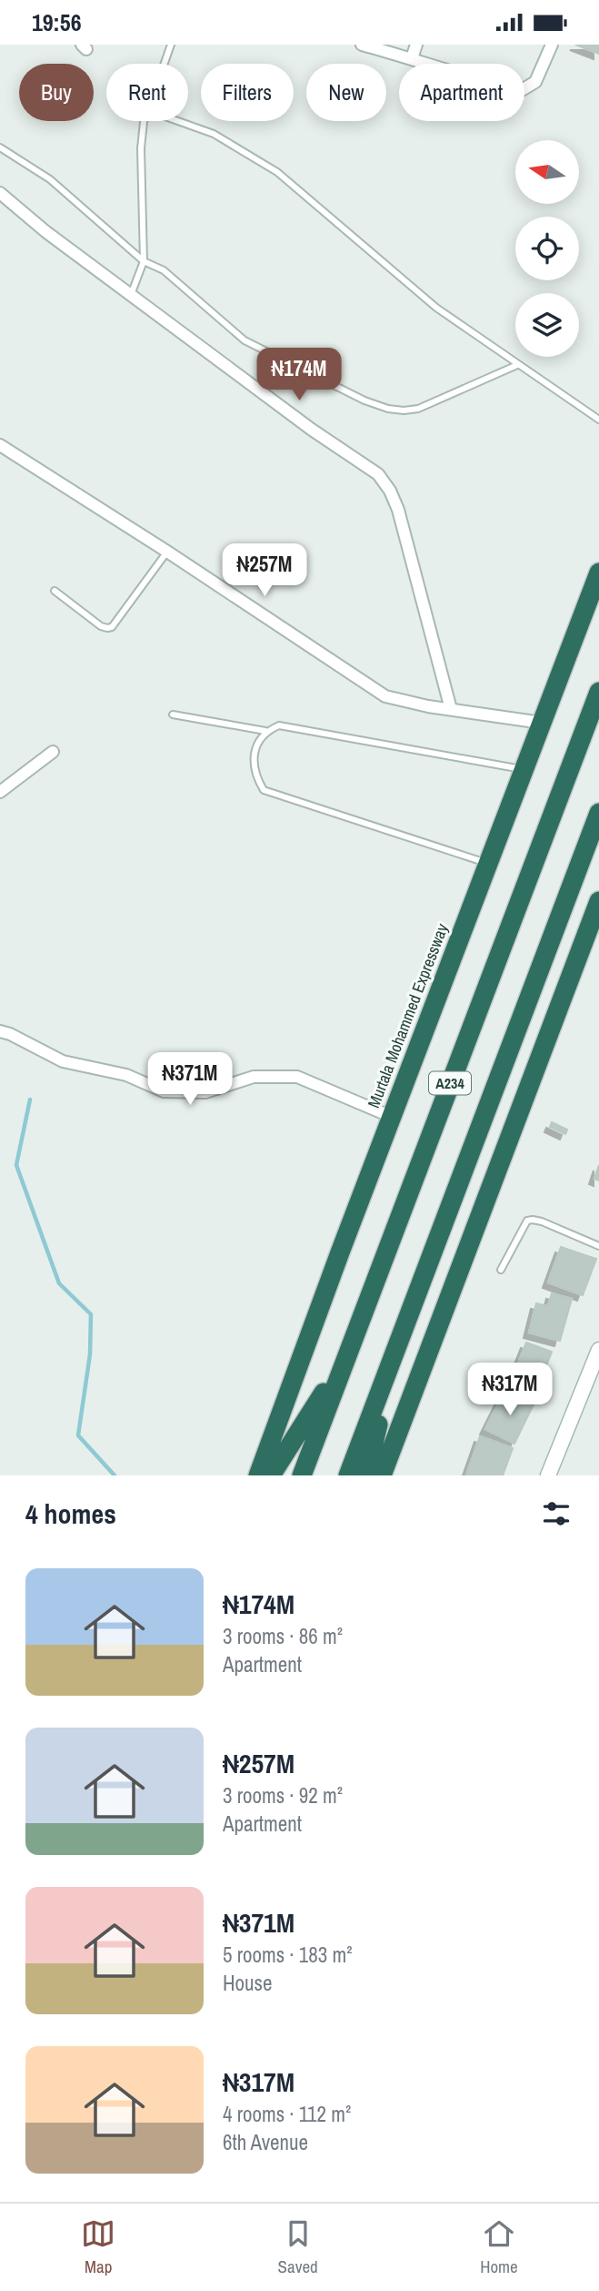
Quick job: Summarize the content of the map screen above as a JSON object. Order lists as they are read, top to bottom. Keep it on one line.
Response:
{"streets":{"highway":["Murtala Mohammed Expressway","A234"]},"north":"left","page":{"status":"19:56","chip":["Buy","Rent","Filters","New","Apartment"],"price":["₦174M","₦257M","₦371M","₦317M"],"heading":"4 homes","list":[{"name":"₦174M","note":"3 rooms · 86 m² · Apartment"},{"name":"₦257M","note":"3 rooms · 92 m² · Apartment"},{"name":"₦371M","note":"5 rooms · 183 m² · House"},{"name":"₦317M","note":"4 rooms · 112 m² · 6th Avenue"}],"tabs":["Map","Saved","Home"]}}
